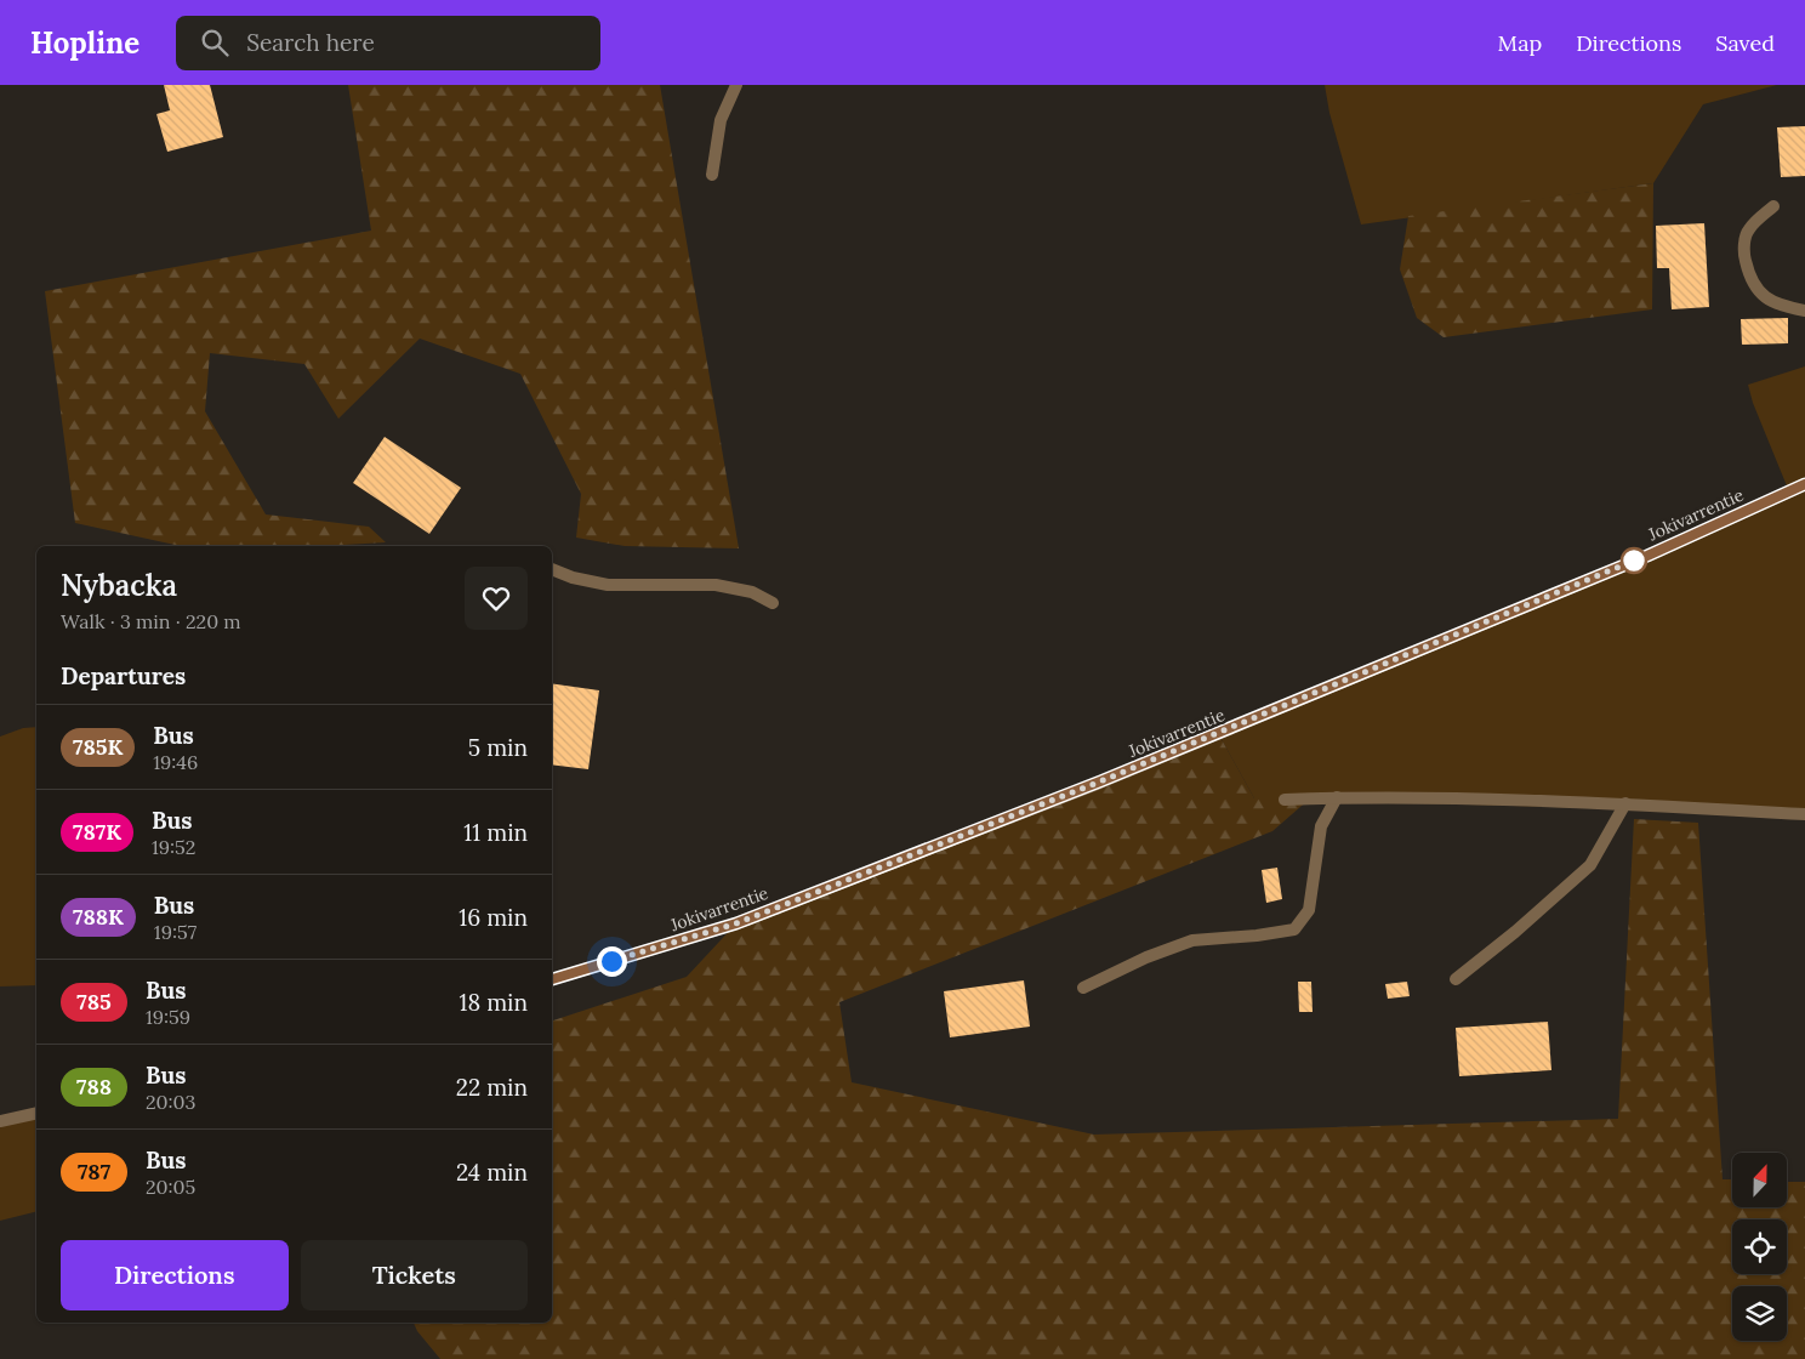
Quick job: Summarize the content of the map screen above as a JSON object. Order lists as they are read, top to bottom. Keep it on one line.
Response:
{"streets":{"street":["Jokivarrentie"]},"lines":["bus line 785K"],"north":"top","page":{"header":"Hopline","search":"Search here","nav":["Map","Directions","Saved"],"heading":[["Nybacka","Walk · 3 min · 220 m"],"Departures"],"list":[{"mark":"785K","name":"Bus","note":"19:46","value":"5 min"},{"mark":"787K","name":"Bus","note":"19:52","value":"11 min"},{"mark":"788K","name":"Bus","note":"19:57","value":"16 min"},{"mark":"785","name":"Bus","note":"19:59","value":"18 min"},{"mark":"788","name":"Bus","note":"20:03","value":"22 min"},{"mark":"787","name":"Bus","note":"20:05","value":"24 min"}],"buttons":["Directions","Tickets"]}}
